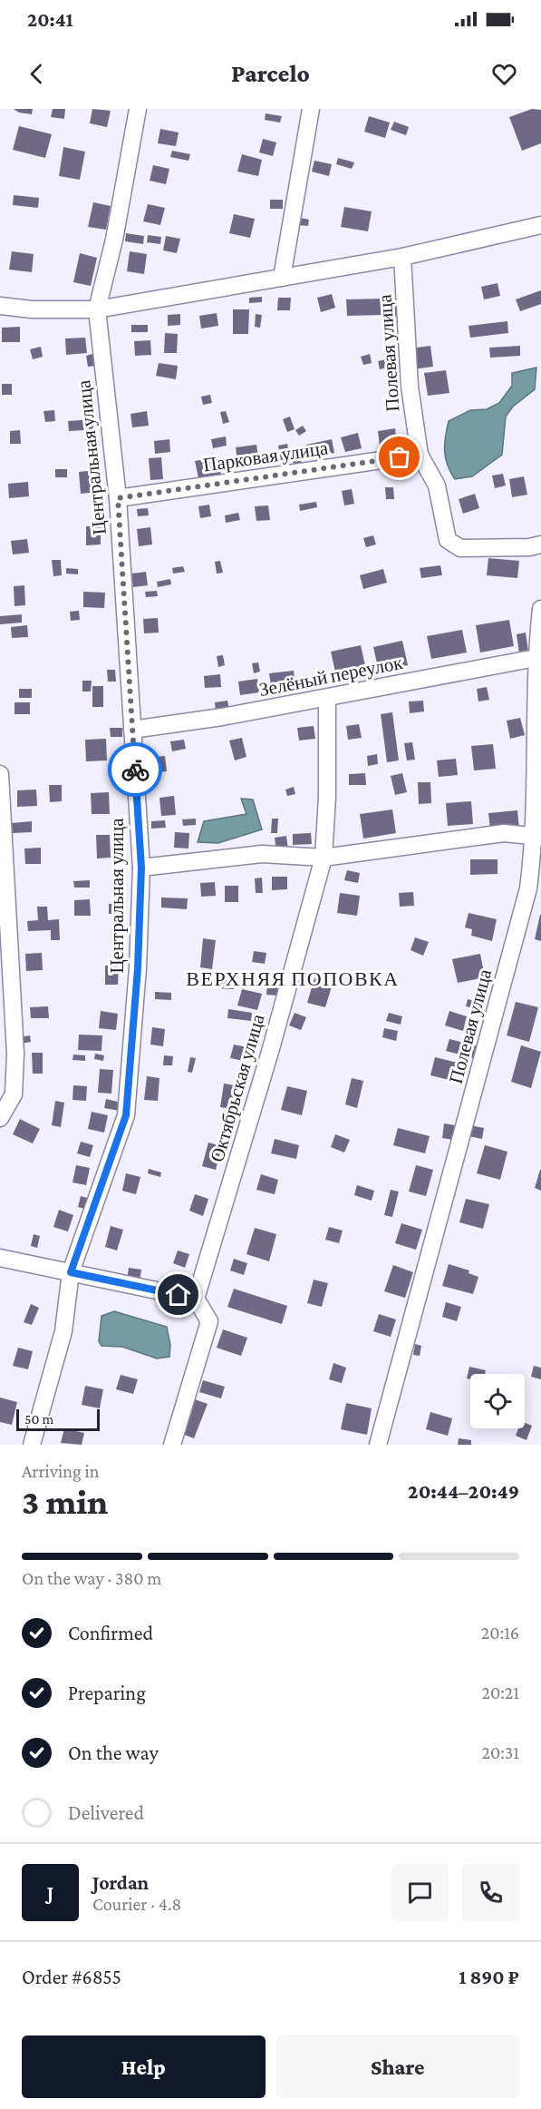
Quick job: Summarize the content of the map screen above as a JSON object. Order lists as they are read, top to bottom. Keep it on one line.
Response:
{"streets":{"street":["Полевая улица","Парковая улица","Центральная улица","Зелёный переулок","Октябрьская улица"]},"crossings":[["Полевая улица","Парковая улица"],["Полевая улица","Зелёный переулок"],["Парковая улица","Центральная улица"],["Центральная улица","Зелёный переулок"],["Зелёный переулок","Октябрьская улица"]],"districts":["ВЕРХНЯЯ ПОПОВКА"],"scale_bar":"50 m","page":{"status":"20:41","header":"Parcelo","scale":"50 m","heading":["3 min","Arriving in","20:44–20:49"],"panel":["Jordan","Courier · 4.8","Order #6855","1 890 ₽"],"bar":"On the way · 380 m","list":[["Confirmed","20:16"],["Preparing","20:21"],["On the way","20:31"],"Delivered"],"round":"J","buttons":["Help","Share"]}}
